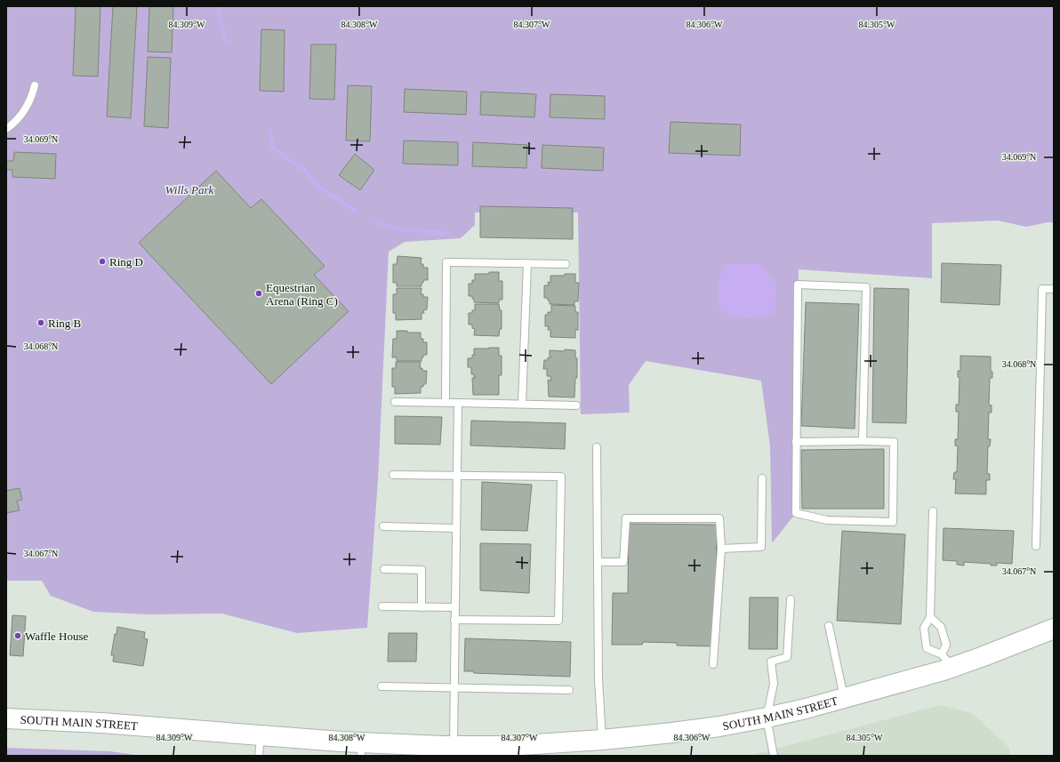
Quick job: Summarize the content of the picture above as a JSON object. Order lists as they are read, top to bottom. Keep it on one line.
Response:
{"streets":{"highway":["SOUTH MAIN STREET"]},"parks":["Wills Park"],"places":["Ring D","Equestrian Arena (Ring C)","Ring B","Waffle House"],"coordinates":["84.309°W","84.308°W","84.307°W","84.306°W","84.305°W","34.069°N","34.068°N","34.067°N"]}
